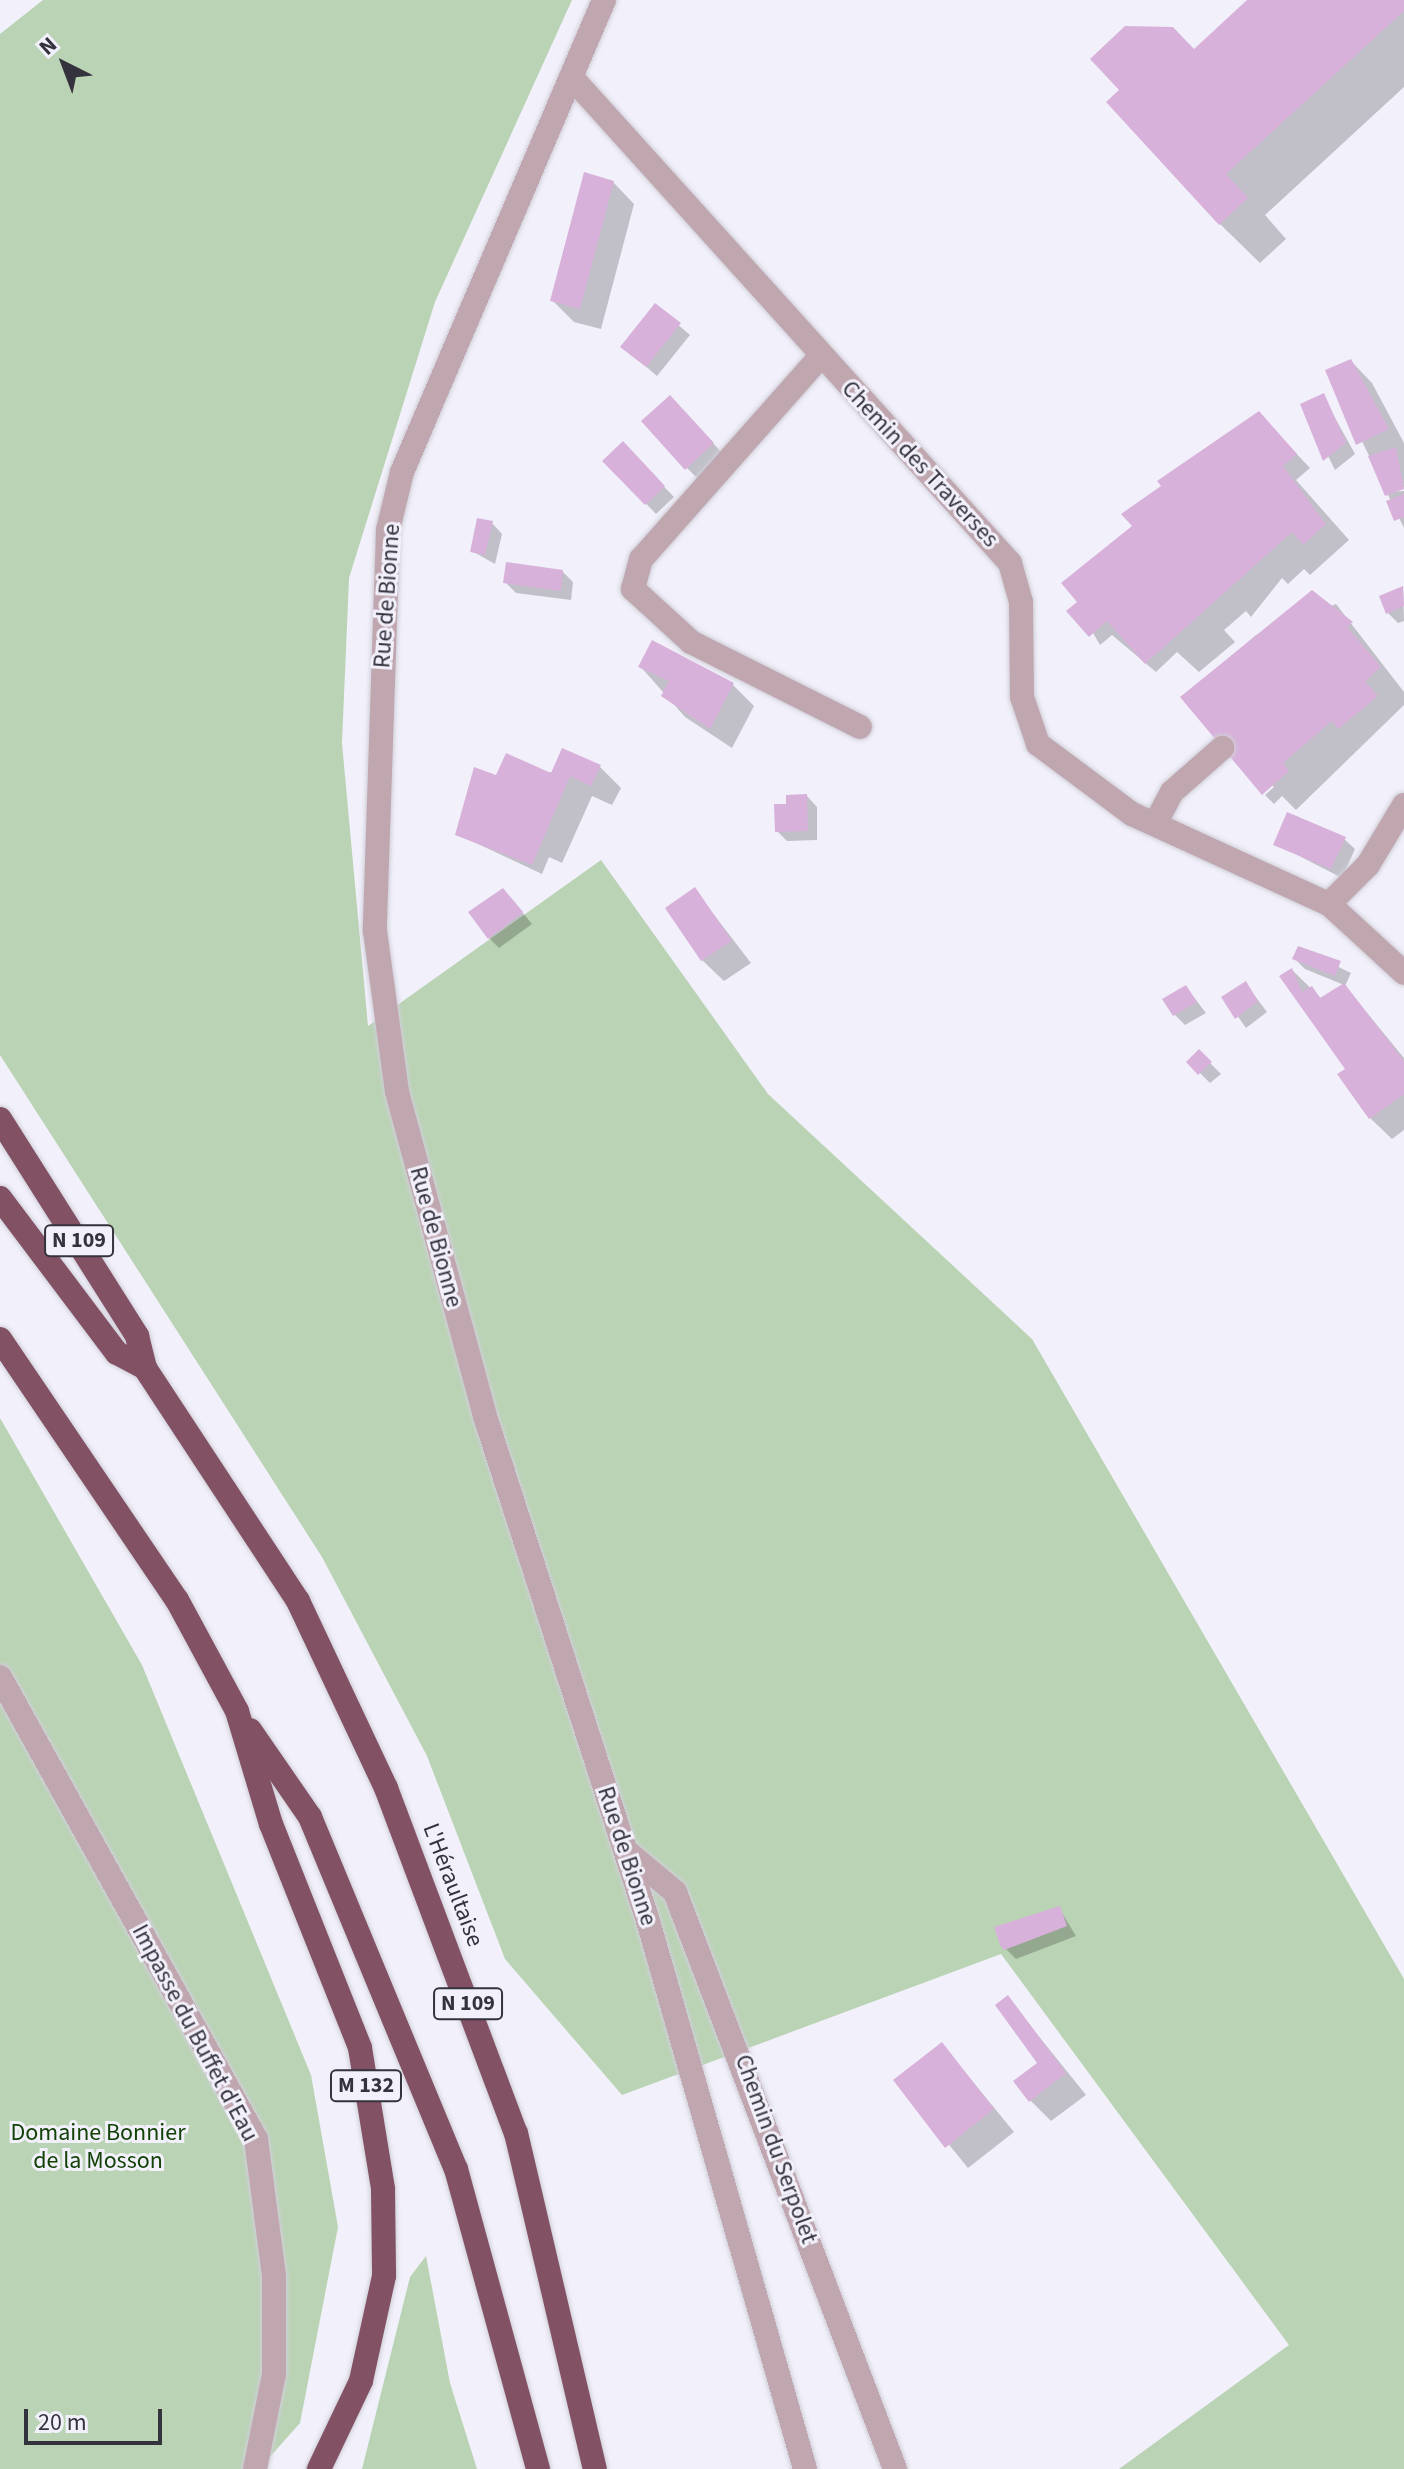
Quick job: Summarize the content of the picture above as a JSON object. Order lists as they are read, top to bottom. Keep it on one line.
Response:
{"streets":{"highway":["N 109","L'Héraultaise","M 132"],"street":["Chemin des Traverses","Rue de Bionne","Impasse du Buffet d'Eau","Chemin du Serpolet"]},"crossings":[["Chemin des Traverses","Rue de Bionne"],["Rue de Bionne","Chemin du Serpolet"],["N 109","L'Héraultaise"],["N 109","M 132"]],"parks":["Domaine Bonnier de la Mosson"],"scale_bar":"20 m","north":"top left"}
